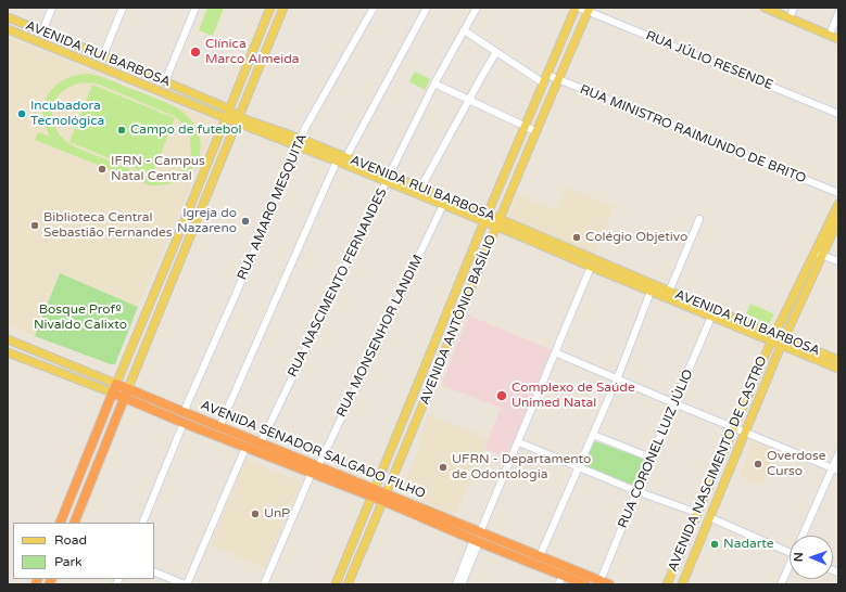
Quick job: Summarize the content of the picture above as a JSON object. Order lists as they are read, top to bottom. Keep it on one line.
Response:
{"streets":{"highway":["AVENIDA SENADOR SALGADO FILHO"],"main road":["AVENIDA RUI BARBOSA","AVENIDA ANTÔNIO BASÍLIO","AVENIDA NASCIMENTO DE CASTRO"],"street":["RUA JÚLIO RESENDE","RUA MINISTRO RAIMUNDO DE BRITO","RUA AMARO MESQUITA","RUA NASCIMENTO FERNANDES","RUA MONSENHOR LANDIM","RUA CORONEL LUIZ JÚLIO"]},"crossings":[["AVENIDA RUI BARBOSA","RUA AMARO MESQUITA"],["AVENIDA RUI BARBOSA","RUA NASCIMENTO FERNANDES"],["AVENIDA RUI BARBOSA","AVENIDA ANTÔNIO BASÍLIO"],["AVENIDA RUI BARBOSA","RUA MONSENHOR LANDIM"],["AVENIDA RUI BARBOSA","RUA CORONEL LUIZ JÚLIO"],["AVENIDA RUI BARBOSA","AVENIDA NASCIMENTO DE CASTRO"],["RUA JÚLIO RESENDE","AVENIDA ANTÔNIO BASÍLIO"],["RUA MINISTRO RAIMUNDO DE BRITO","AVENIDA ANTÔNIO BASÍLIO"],["RUA AMARO MESQUITA","AVENIDA SENADOR SALGADO FILHO"],["RUA NASCIMENTO FERNANDES","AVENIDA SENADOR SALGADO FILHO"],["AVENIDA ANTÔNIO BASÍLIO","AVENIDA SENADOR SALGADO FILHO"],["RUA MONSENHOR LANDIM","AVENIDA SENADOR SALGADO FILHO"],["RUA CORONEL LUIZ JÚLIO","AVENIDA SENADOR SALGADO FILHO"]],"parks":["Bosque Profº Nivaldo Calixto"],"places":["Clínica Marco Almeida","Incubadora Tecnológica","Campo de futebol","IFRN - Campus Natal Central","Igreja do Nazareno","Biblioteca Central Sebastião Fernandes","Colégio Objetivo","Complexo de Saúde Unimed Natal","Overdose Curso","UFRN - Departamento de Odontologia","UnP","Nadarte"],"legend":["Road","Park"],"north":"left"}
